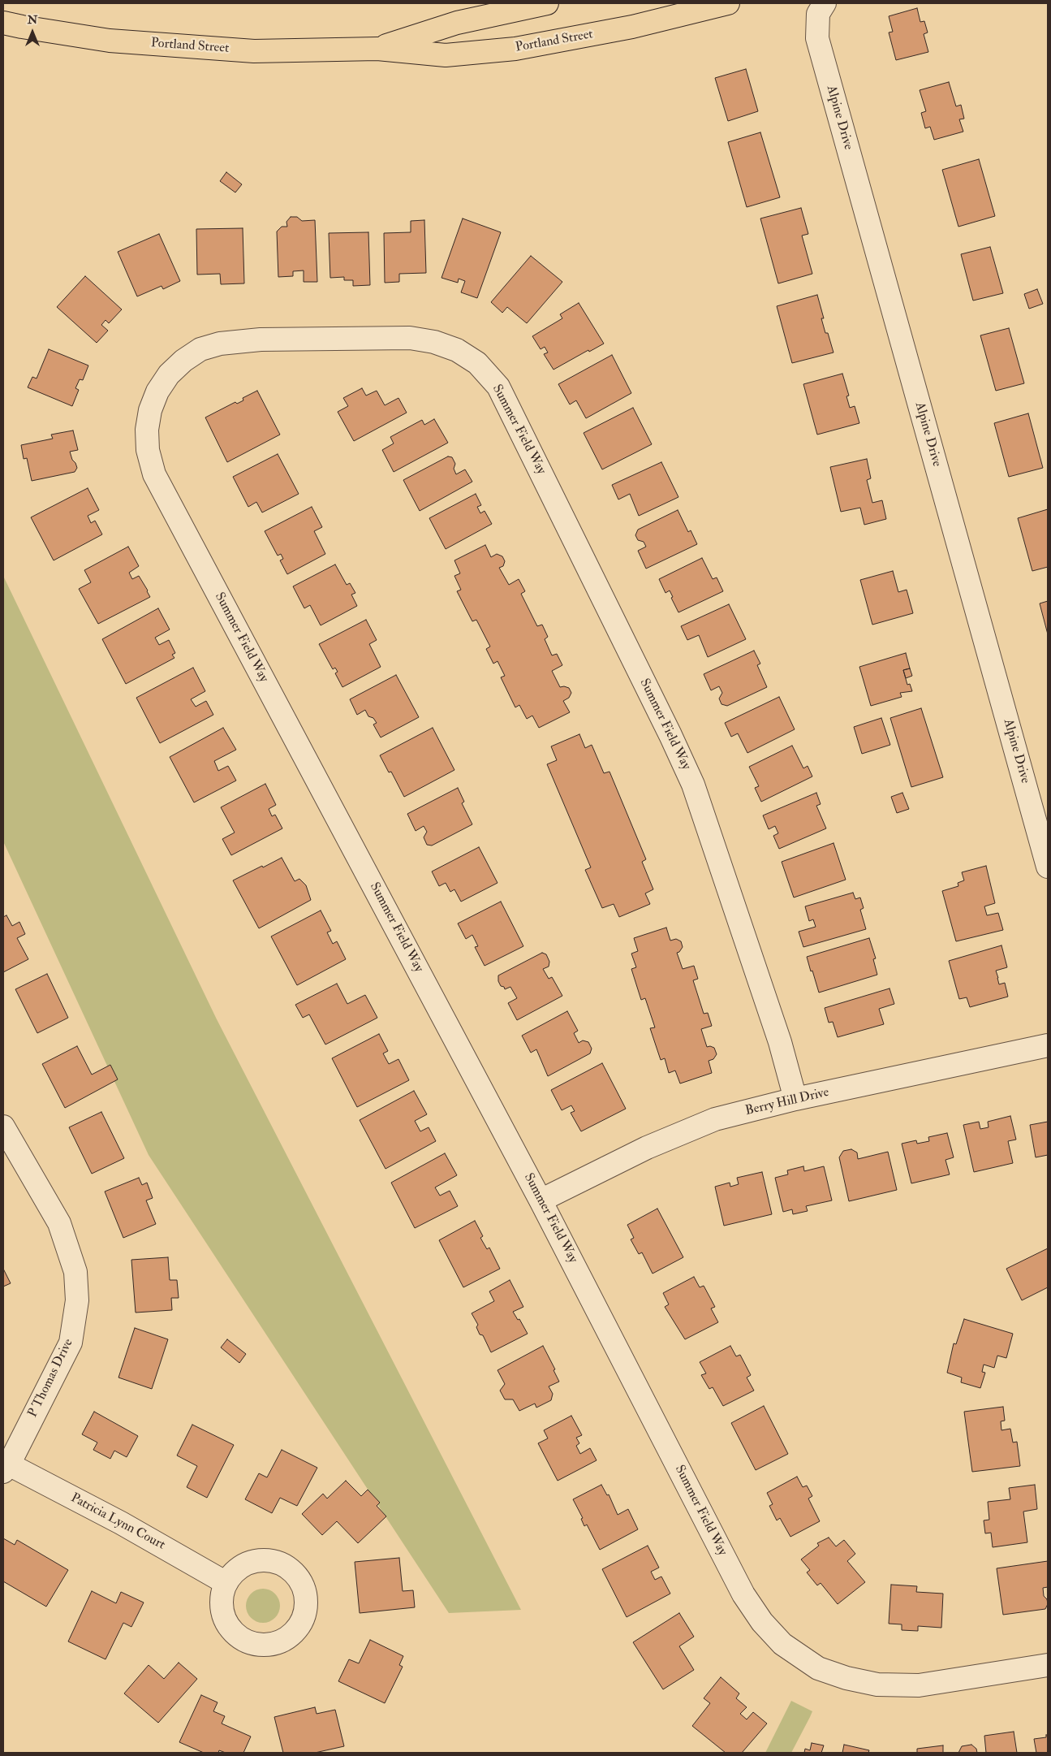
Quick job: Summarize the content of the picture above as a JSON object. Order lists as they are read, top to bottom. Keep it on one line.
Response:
{"streets":{"main road":["Portland Street"],"street":["Alpine Drive","Summer Field Way","Berry Hill Drive","P Thomas Drive","Patricia Lynn Court"]},"crossings":[["Summer Field Way","Berry Hill Drive"],["P Thomas Drive","Patricia Lynn Court"]],"north":"top"}
